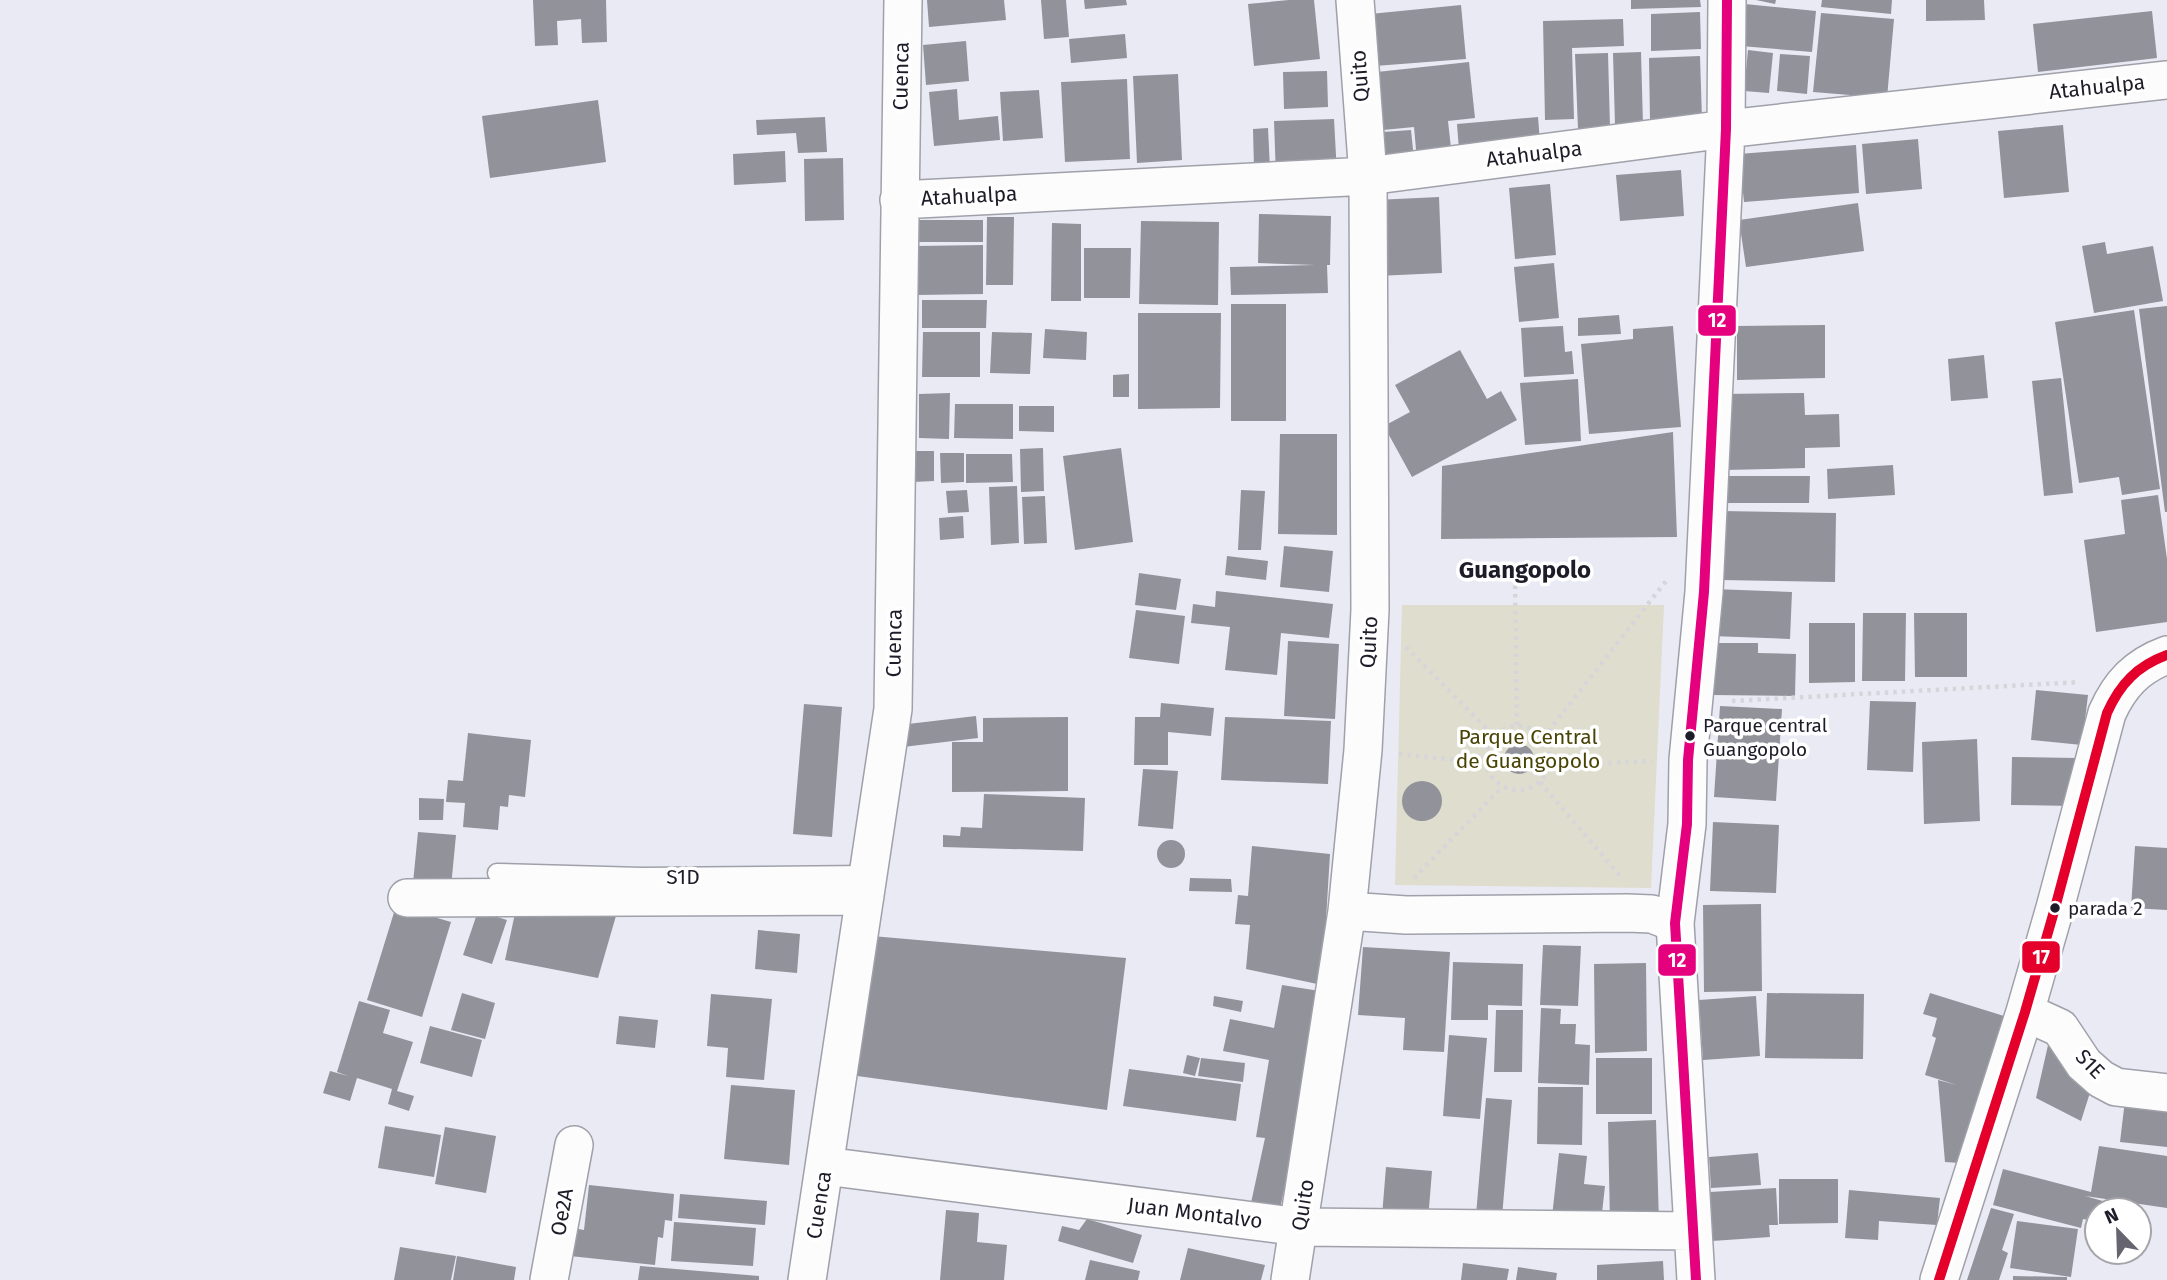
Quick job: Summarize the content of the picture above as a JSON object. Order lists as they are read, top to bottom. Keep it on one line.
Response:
{"streets":{"street":["Cuenca","Quito","Atahualpa","S1E","Oe2A","Juan Montalvo"],"lane":["S1D"]},"crossings":[["Cuenca","Atahualpa"],["Cuenca","S1D"],["Cuenca","Juan Montalvo"],["Quito","Atahualpa"],["Quito","Juan Montalvo"]],"districts":["Guangopolo"],"parks":["Parque Central de Guangopolo"],"places":["Parque central Guangopolo","parada 2"],"lines":["transit line 12","transit line 17"],"north":"top left"}
